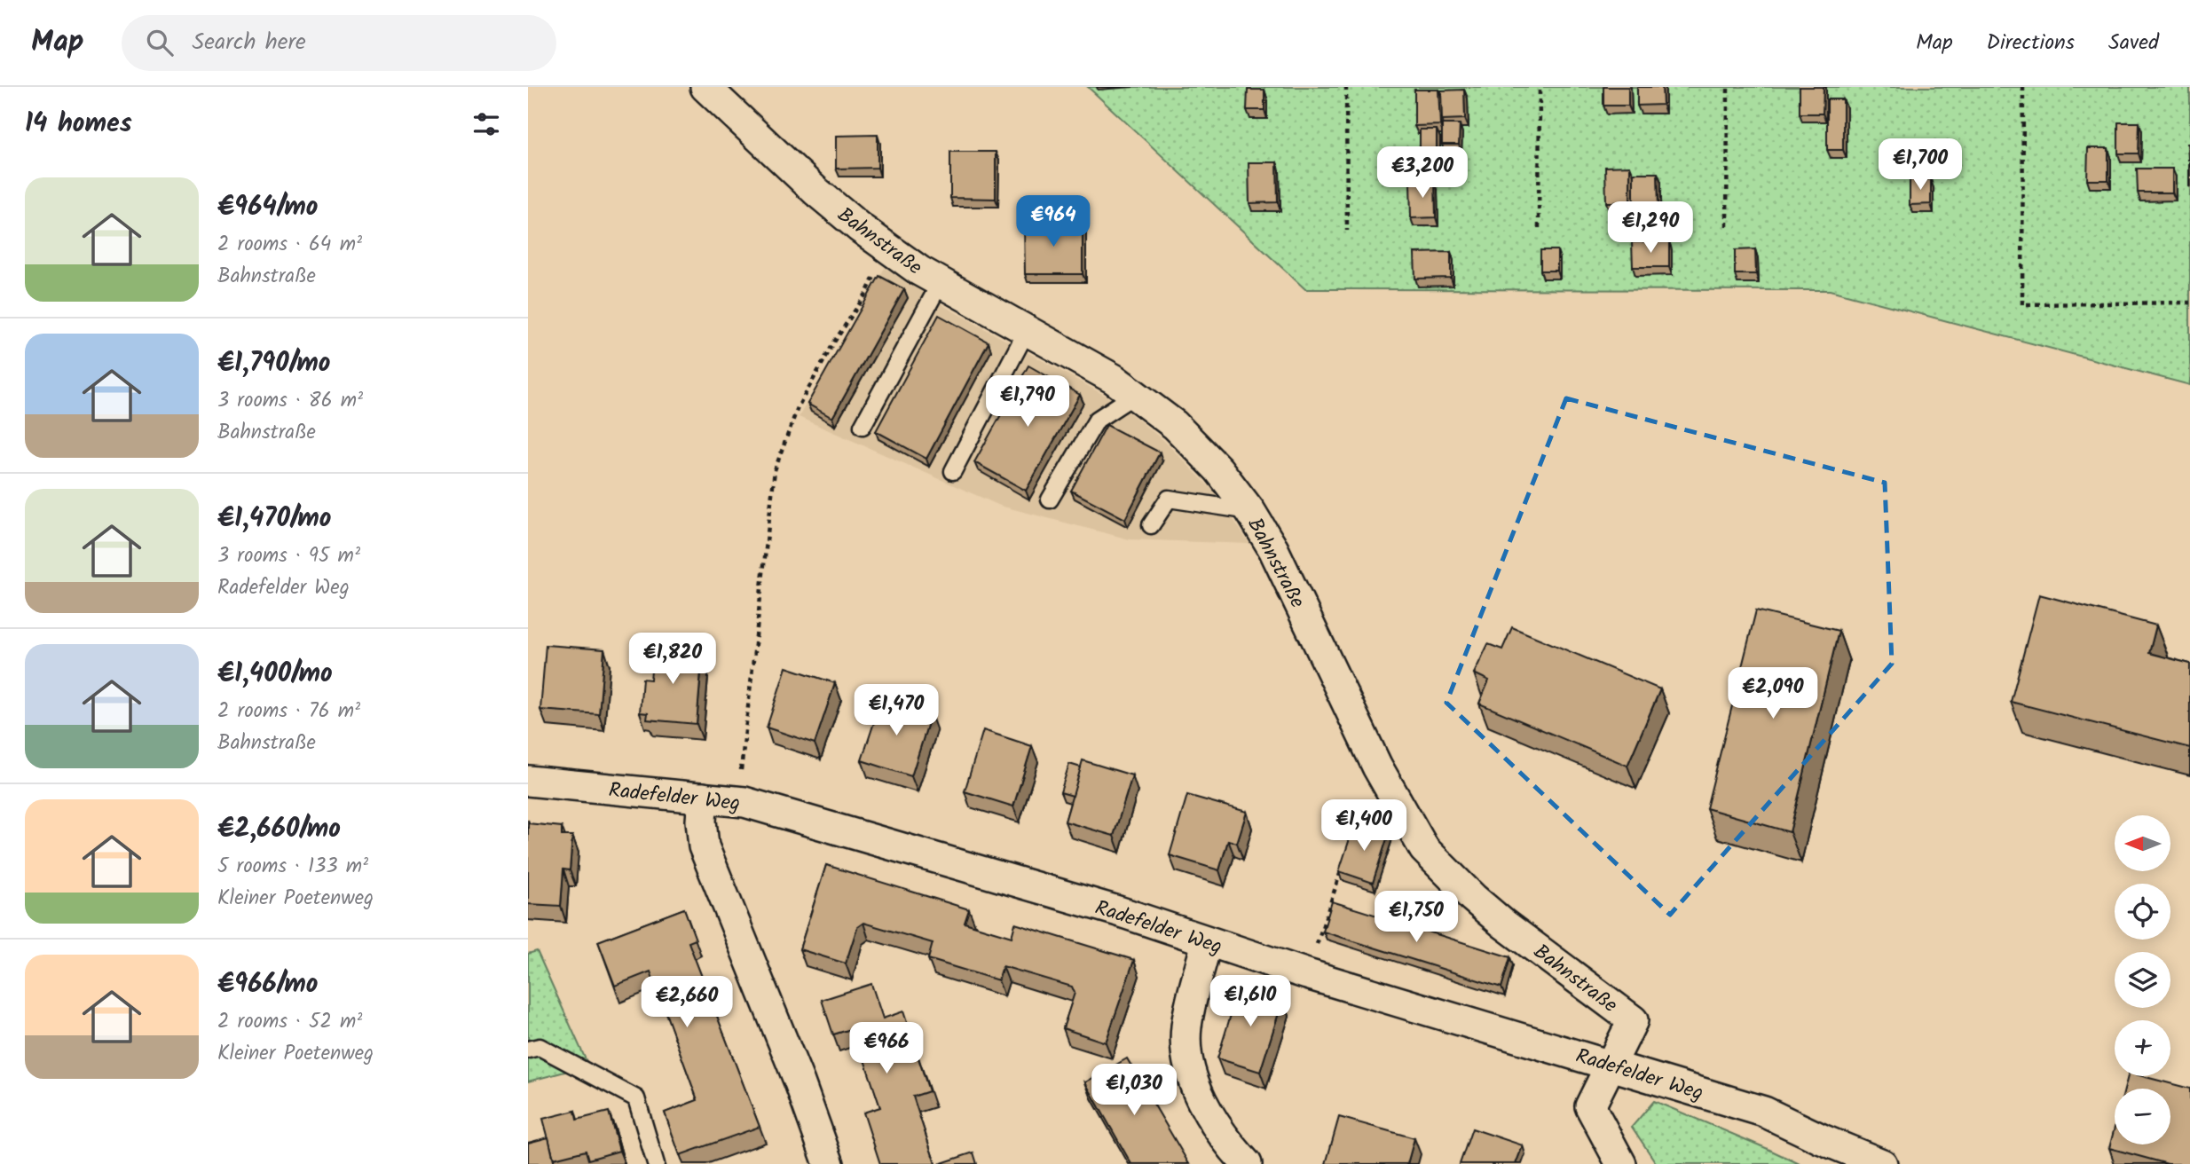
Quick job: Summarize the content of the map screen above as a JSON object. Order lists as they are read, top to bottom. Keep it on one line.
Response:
{"streets":{"street":["Bahnstraße","Radefelder Weg"]},"crossings":[["Bahnstraße","Radefelder Weg"]],"north":"left","page":{"header":"Map","search":"Search here","nav":["Map","Directions","Saved"],"heading":"14 homes","price":["€1,700","€3,200","€964","€1,290","€1,790","€1,820","€2,090","€1,470","€1,400","€1,750","€1,610","€2,660","€966","€1,030"],"list":[{"name":"€964/mo","note":"2 rooms · 64 m² · Bahnstraße"},{"name":"€1,790/mo","note":"3 rooms · 86 m² · Bahnstraße"},{"name":"€1,470/mo","note":"3 rooms · 95 m² · Radefelder Weg"},{"name":"€1,400/mo","note":"2 rooms · 76 m² · Bahnstraße"},{"name":"€2,660/mo","note":"5 rooms · 133 m² · Kleiner Poetenweg"},{"name":"€966/mo","note":"2 rooms · 52 m² · Kleiner Poetenweg"}],"map_buttons":["+","−"]}}
